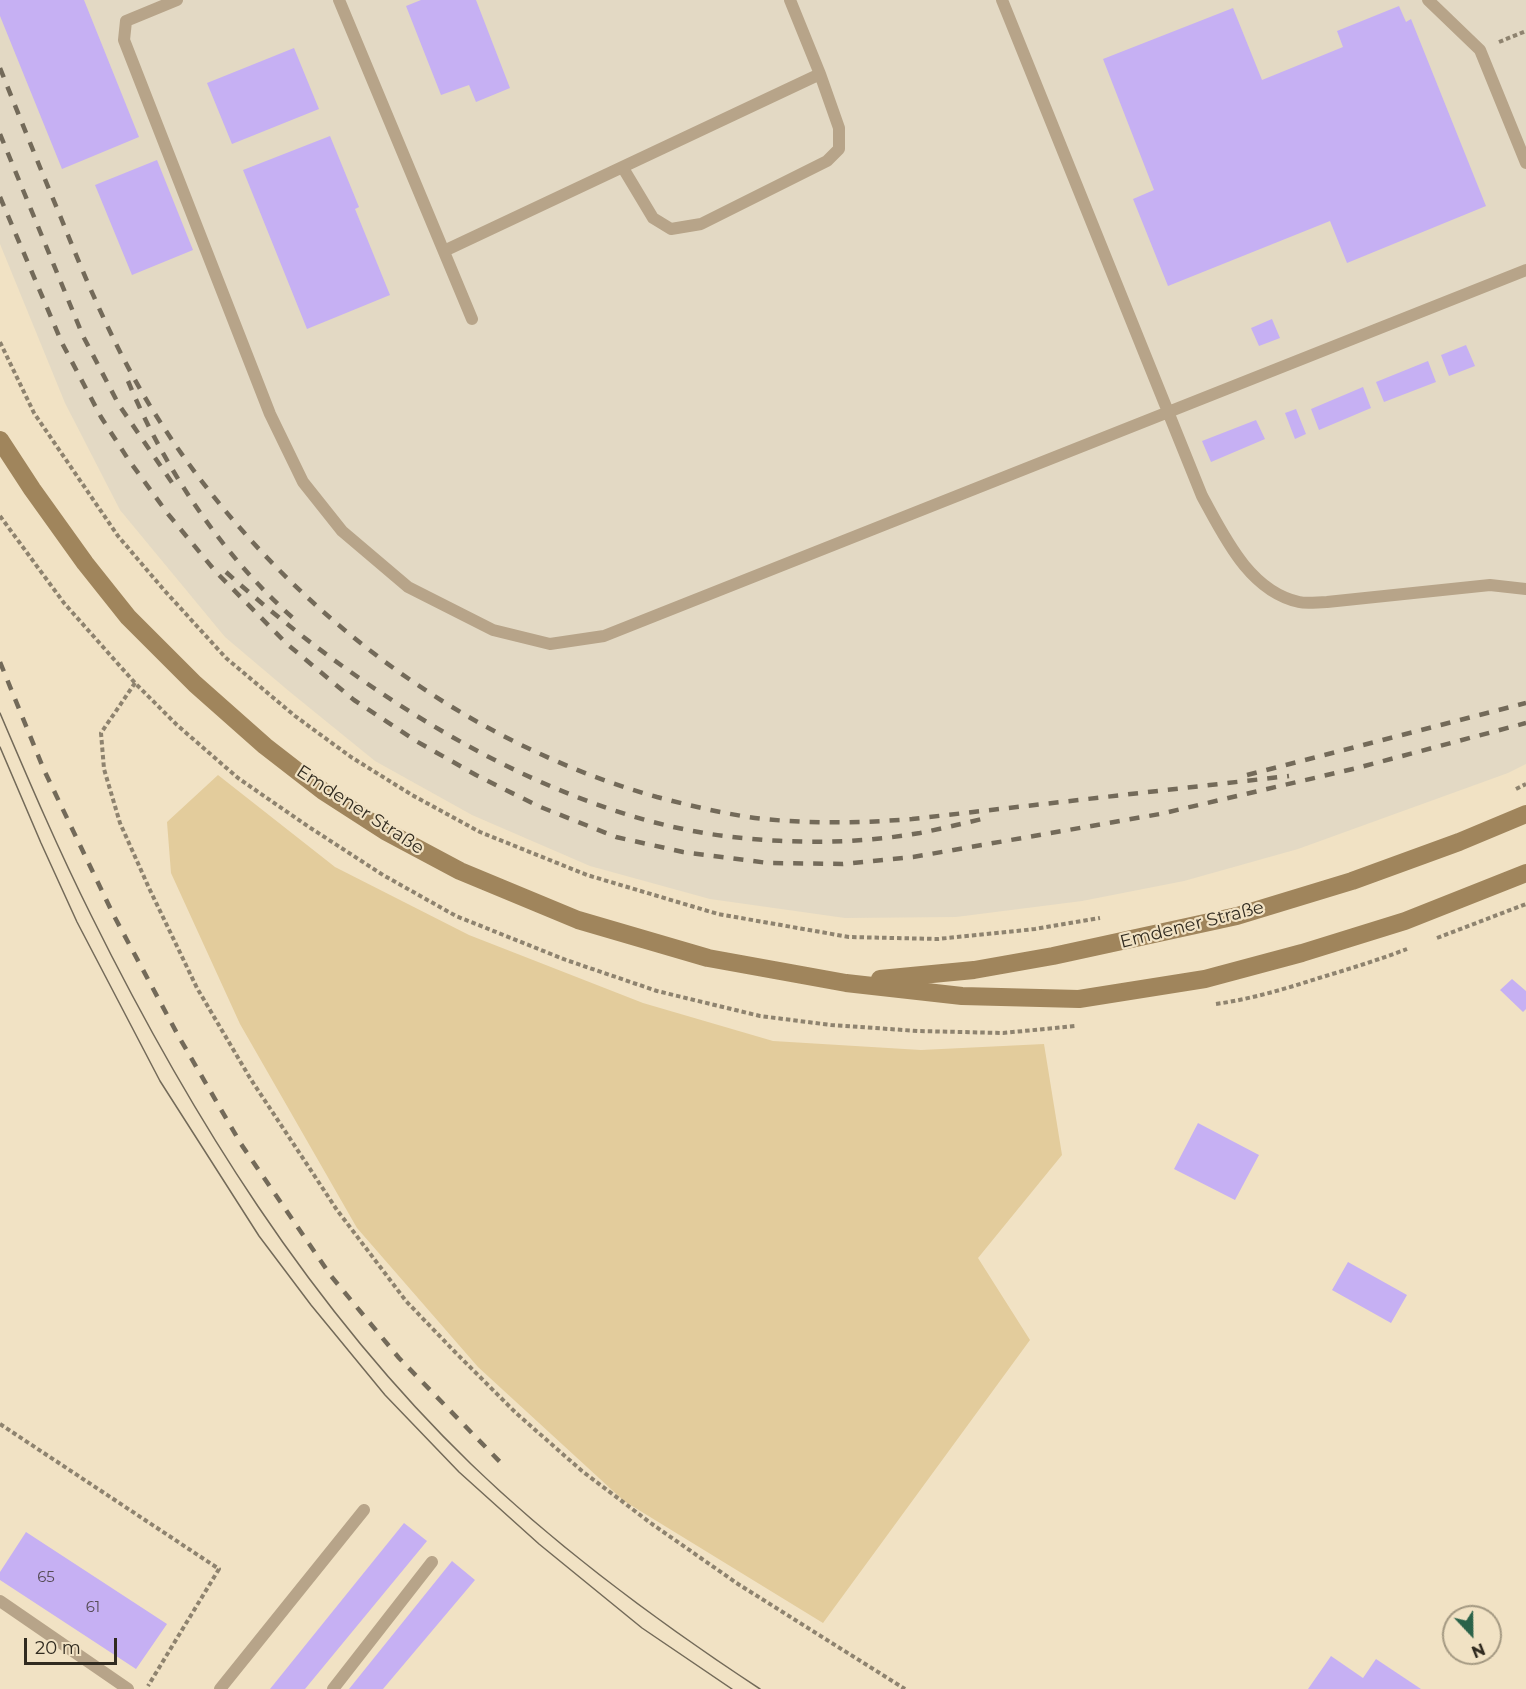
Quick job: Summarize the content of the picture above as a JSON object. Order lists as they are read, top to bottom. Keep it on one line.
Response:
{"streets":{"street":["Emdener Straße"]},"house_numbers":["65","61"],"scale_bar":"20 m","north":"bottom"}
